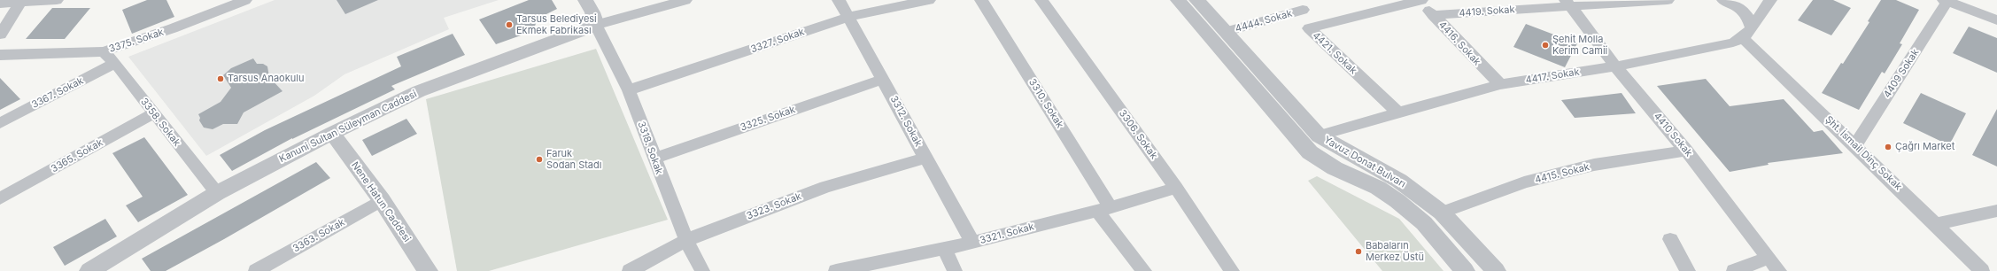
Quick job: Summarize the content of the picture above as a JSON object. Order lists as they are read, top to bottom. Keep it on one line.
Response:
{"streets":{"street":["4419. Sokak","4444. Sokak","3375. Sokak","3327. Sokak","4416. Sokak","4421. Sokak","4409 Sokak","4417. Sokak","3367. Sokak","3310. Sokak","3325. Sokak","3312. Sokak","3358. Sokak","Kanuni Sultan Süleyman Caddesi","3306. Sokak","4410 Sokak","3318. Sokak","Şht. İsmail Dinç Sokak","3365. Sokak","Yavuz Donat Bulvarı","4415. Sokak","Nene Hatun Caddesi","3323. Sokak","3321. Sokak","3363. Sokak"]},"crossings":[["4419. Sokak","4416. Sokak"],["4419. Sokak","4410 Sokak"],["4444. Sokak","Yavuz Donat Bulvarı"],["3375. Sokak","3358. Sokak"],["3327. Sokak","3312. Sokak"],["3327. Sokak","3318. Sokak"],["4416. Sokak","4421. Sokak"],["4416. Sokak","4417. Sokak"],["4421. Sokak","4417. Sokak"],["4409 Sokak","Şht. İsmail Dinç Sokak"],["4417. Sokak","4410 Sokak"],["4417. Sokak","Şht. İsmail Dinç Sokak"],["4417. Sokak","Yavuz Donat Bulvarı"],["3367. Sokak","3358. Sokak"],["3310. Sokak","3321. Sokak"],["3325. Sokak","3312. Sokak"],["3325. Sokak","3318. Sokak"],["3312. Sokak","3323. Sokak"],["3312. Sokak","3321. Sokak"],["3358. Sokak","Kanuni Sultan Süleyman Caddesi"],["3358. Sokak","3365. Sokak"],["Kanuni Sultan Süleyman Caddesi","3318. Sokak"],["Kanuni Sultan Süleyman Caddesi","Nene Hatun Caddesi"],["3306. Sokak","3321. Sokak"],["4410 Sokak","4415. Sokak"],["3318. Sokak","3323. Sokak"],["Yavuz Donat Bulvarı","4415. Sokak"],["Nene Hatun Caddesi","3363. Sokak"]],"places":["Tarsus Belediyesi Ekmek Fabrikası","Şehit Molla Kerim Camii","Tarsus Anaokulu","Çağrı Market","Faruk Sodan Stadı","Babaların Merkez Üstü"]}
